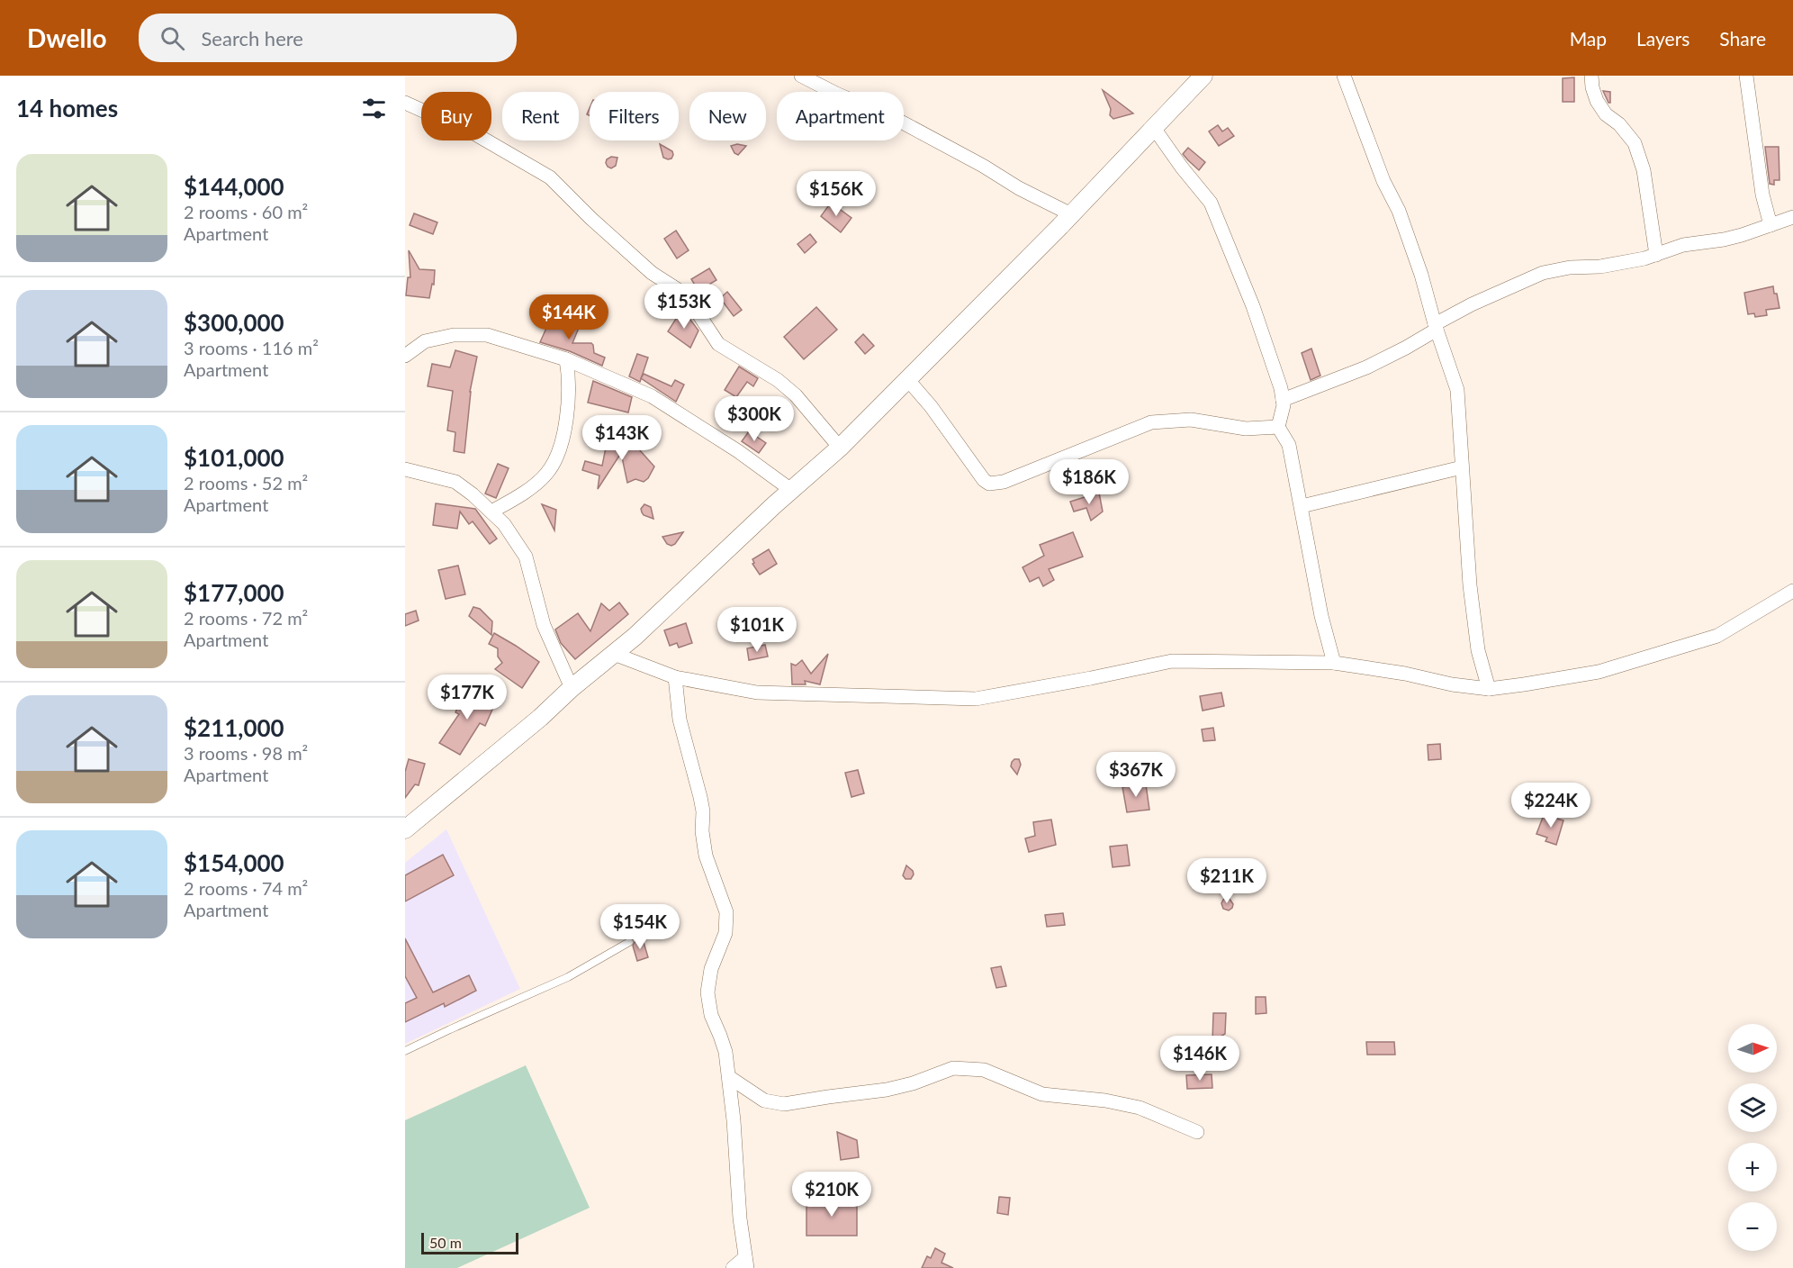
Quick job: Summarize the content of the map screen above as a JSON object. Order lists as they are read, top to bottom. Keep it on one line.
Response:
{"scale_bar":"50 m","north":"right","page":{"header":"Dwello","search":"Search here","nav":["Map","Layers","Share"],"heading":"14 homes","chip":["Buy","Rent","Filters","New","Apartment"],"list":[{"name":"$144,000","note":"2 rooms · 60 m² · Apartment"},{"name":"$300,000","note":"3 rooms · 116 m² · Apartment"},{"name":"$101,000","note":"2 rooms · 52 m² · Apartment"},{"name":"$177,000","note":"2 rooms · 72 m² · Apartment"},{"name":"$211,000","note":"3 rooms · 98 m² · Apartment"},{"name":"$154,000","note":"2 rooms · 74 m² · Apartment"}],"price":["$156K","$153K","$144K","$300K","$143K","$186K","$101K","$177K","$367K","$224K","$211K","$154K","$146K","$210K"],"map_buttons":["+","−"],"scale":"50 m"}}
